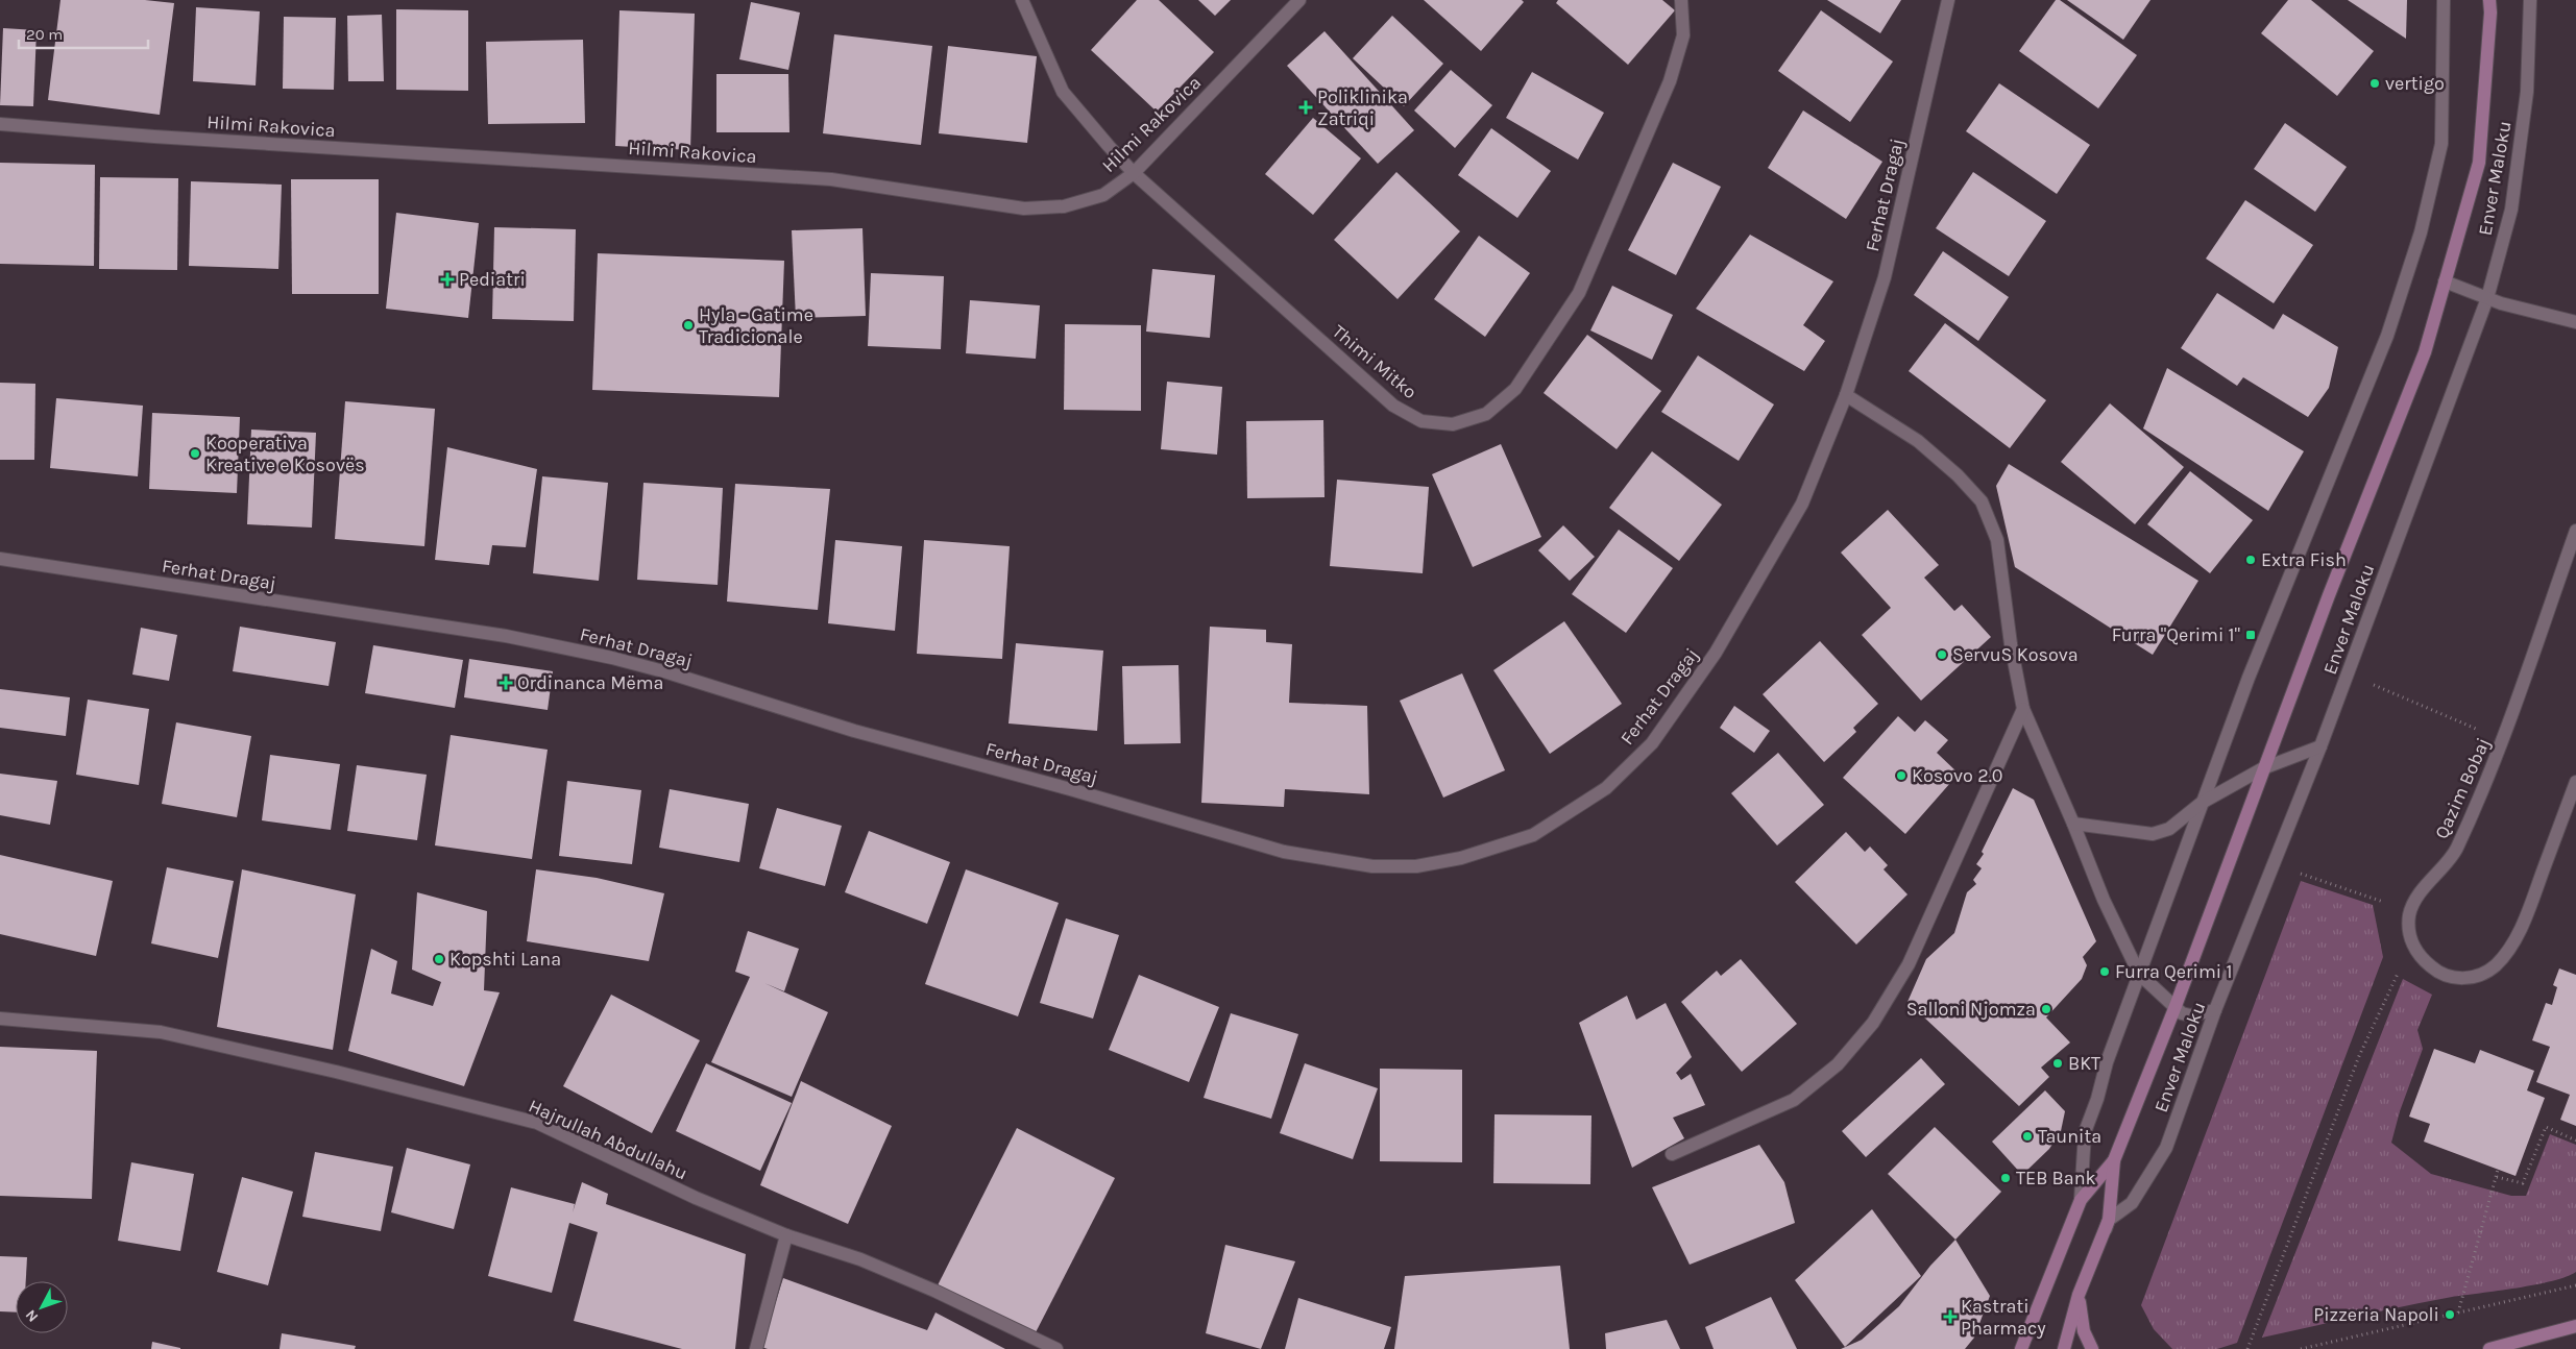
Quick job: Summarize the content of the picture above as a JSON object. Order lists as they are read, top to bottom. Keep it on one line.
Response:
{"streets":{"main road":["Enver Maloku"],"street":["Hilmi Rakovica","Ferhat Dragaj","Thimi Mitko","Qazim Bobaj","Hajrullah Abdullahu"]},"crossings":[["Hilmi Rakovica","Thimi Mitko"]],"places":{"other":["vertigo","Hyla - Gatime Tradicionale","Kooperativa Kreative e Kosovës","Extra Fish","ServuS Kosova","Kosovo 2.0","Kopshti Lana","Furra Qerimi 1","Salloni Njomza","BKT","Taunita","TEB Bank","Pizzeria Napoli"],"health":["Poliklinika Zatriqi","Pediatri","Ordinanca Mëma","Kastrati Pharmacy"],"transit":["Furra \"Qerimi 1\""]},"scale_bar":"20 m","north":"bottom left"}
